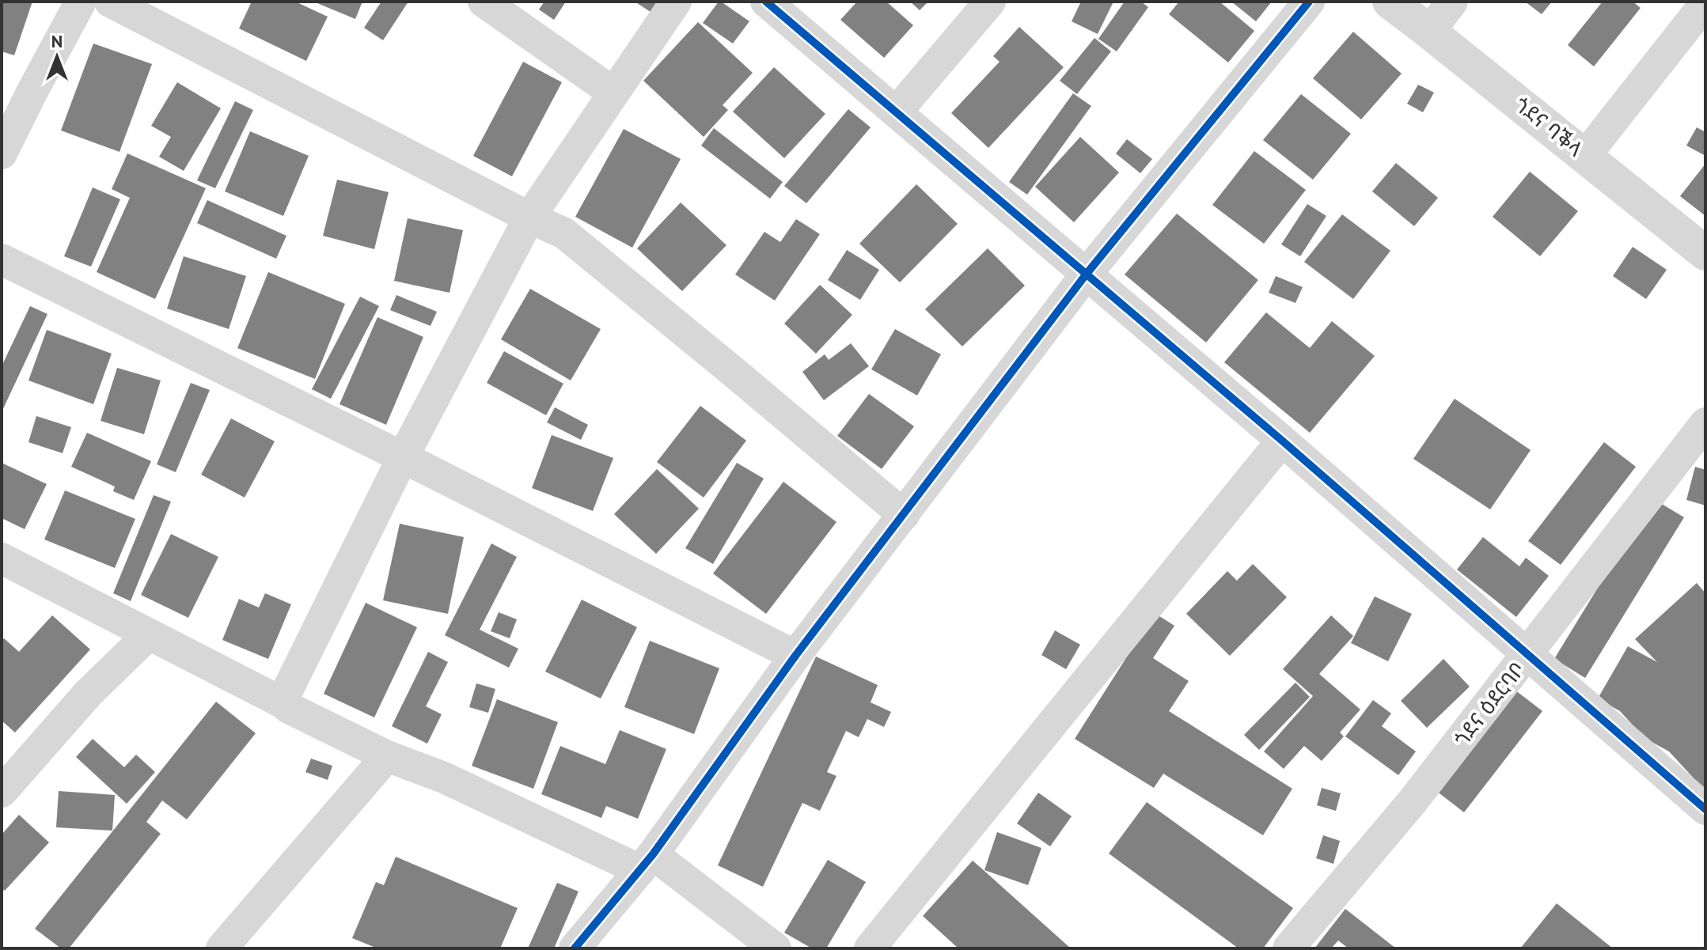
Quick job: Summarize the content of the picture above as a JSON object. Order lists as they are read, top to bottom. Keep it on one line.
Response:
{"streets":{"street":["ጎደና ባቕላ","ጎደና ዕደርባቦ"]},"north":"top"}
